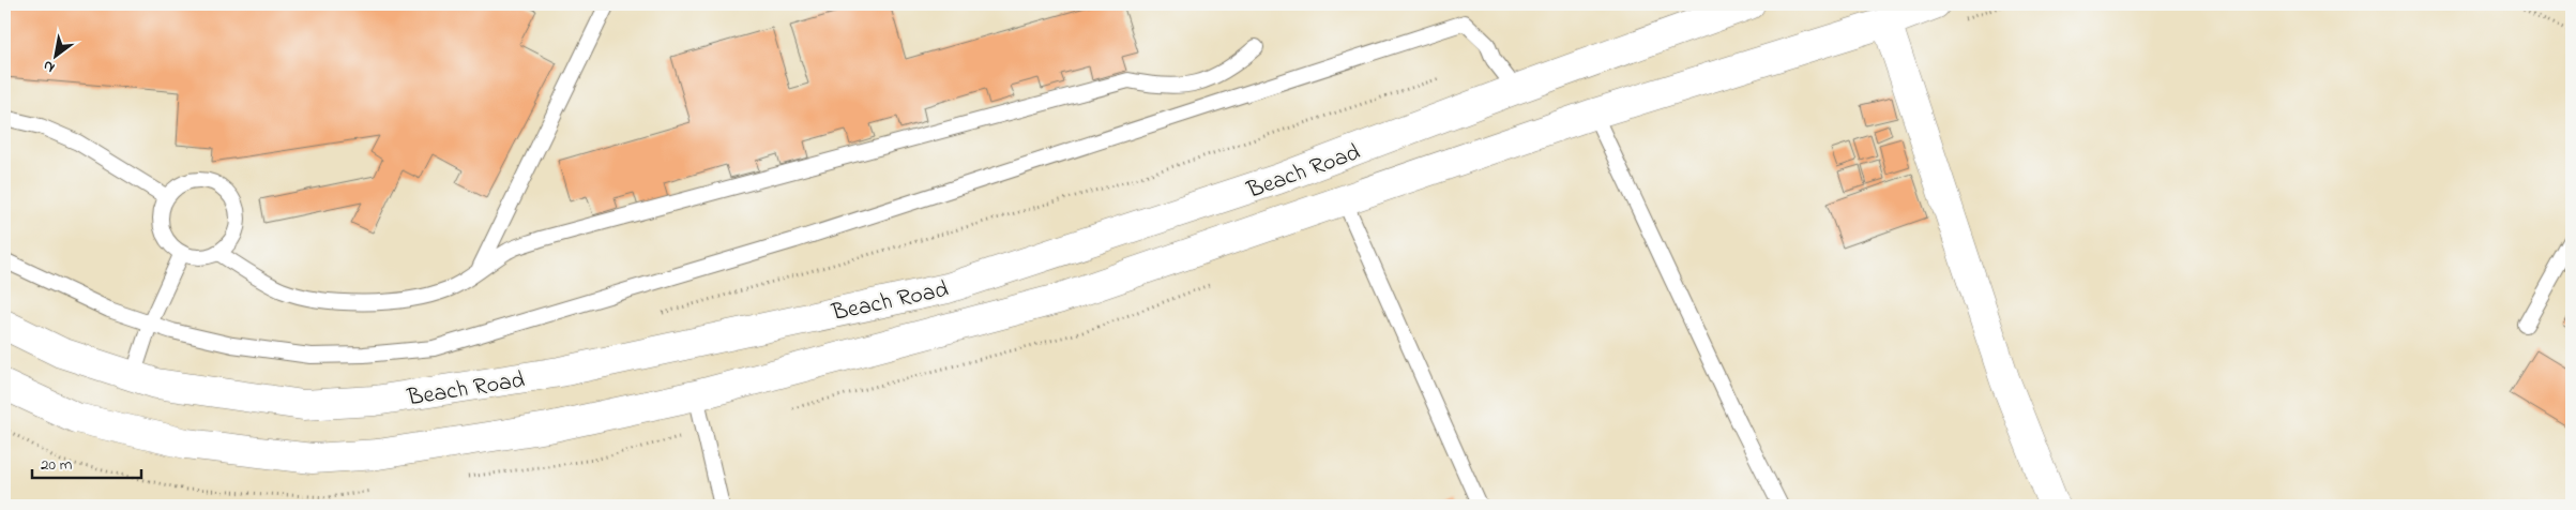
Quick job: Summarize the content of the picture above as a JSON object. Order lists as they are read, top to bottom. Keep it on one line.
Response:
{"streets":{"main road":["Beach Road"]},"scale_bar":"20 m","north":"bottom left"}
